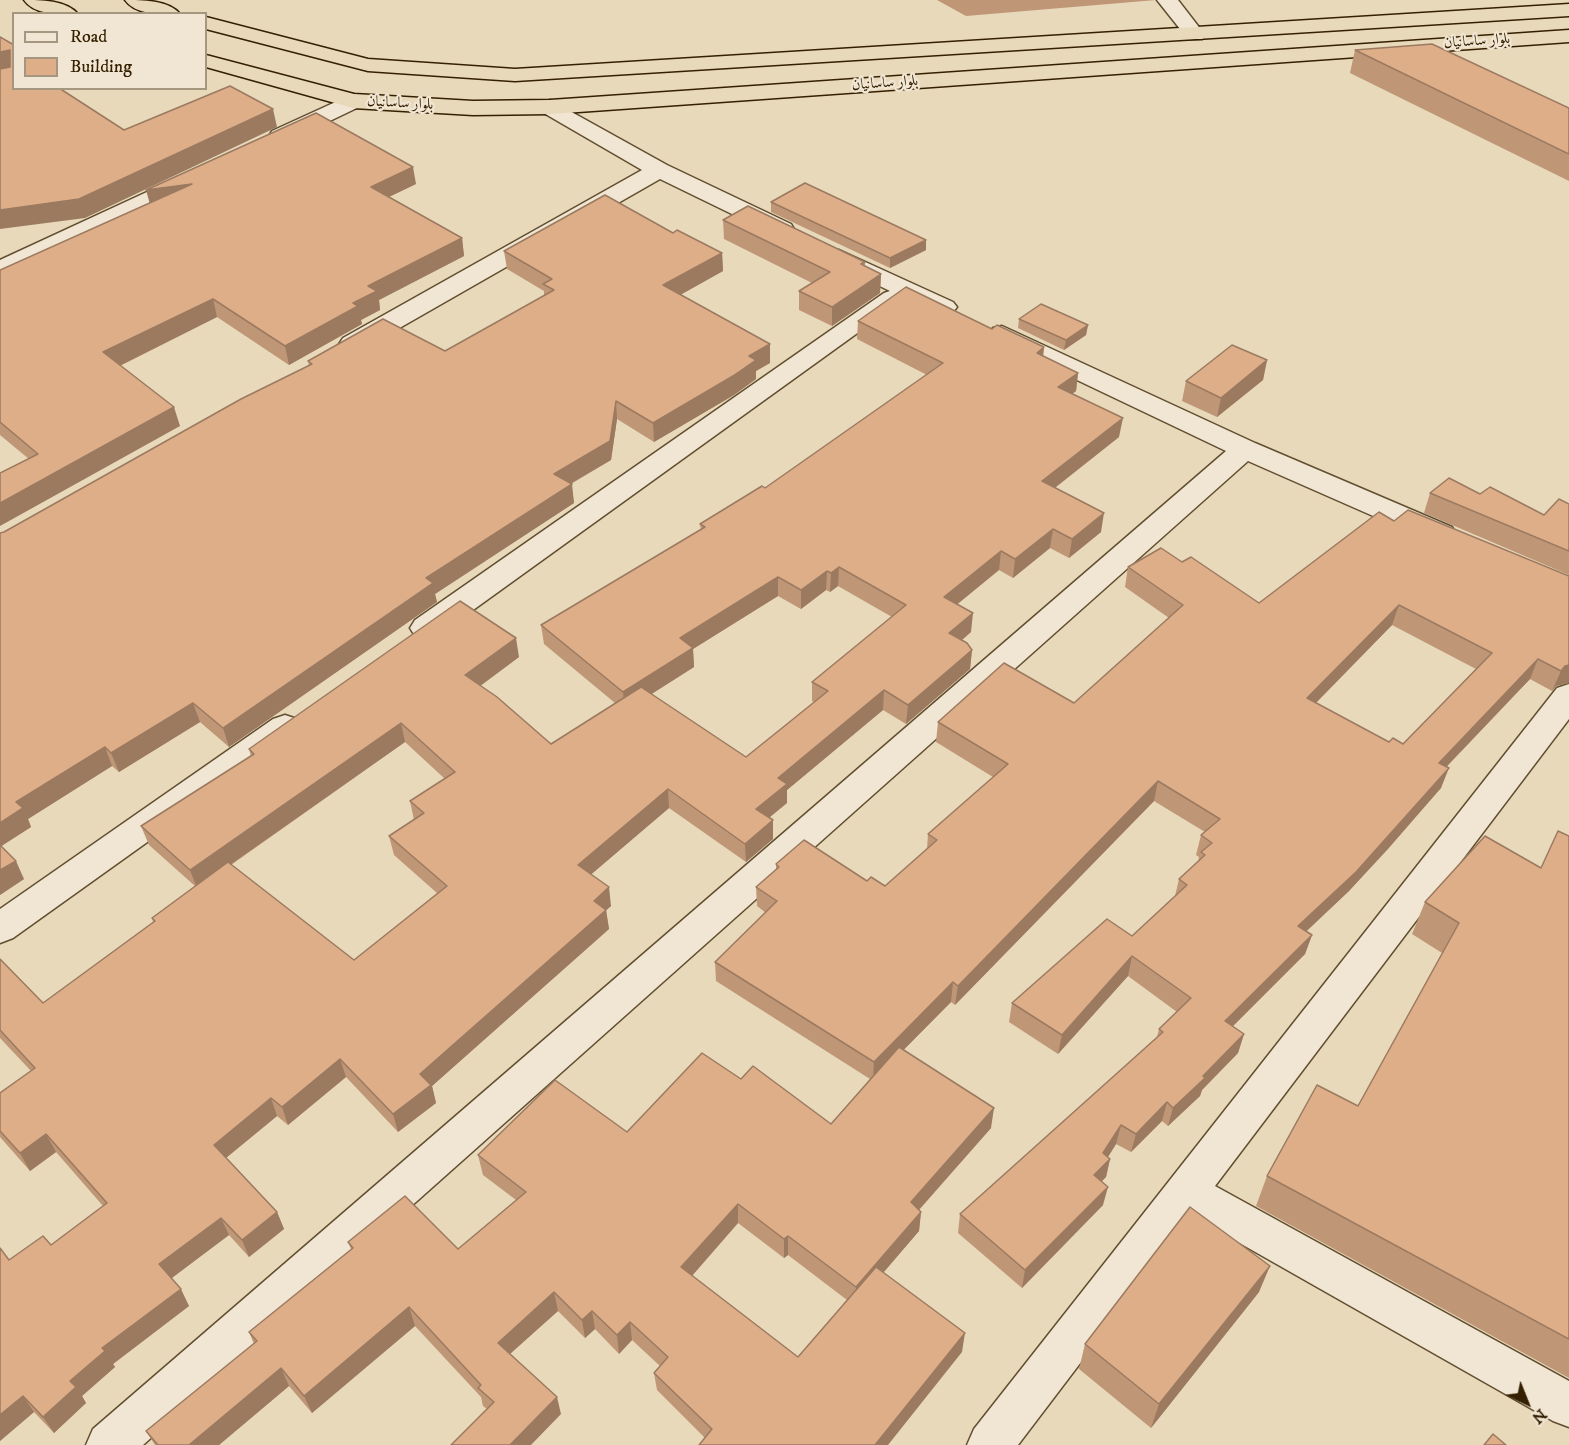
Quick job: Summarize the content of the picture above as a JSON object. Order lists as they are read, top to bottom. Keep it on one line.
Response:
{"streets":{"highway":["بلوار ساسانیان"]},"legend":["Road","Building"],"north":"bottom right"}
